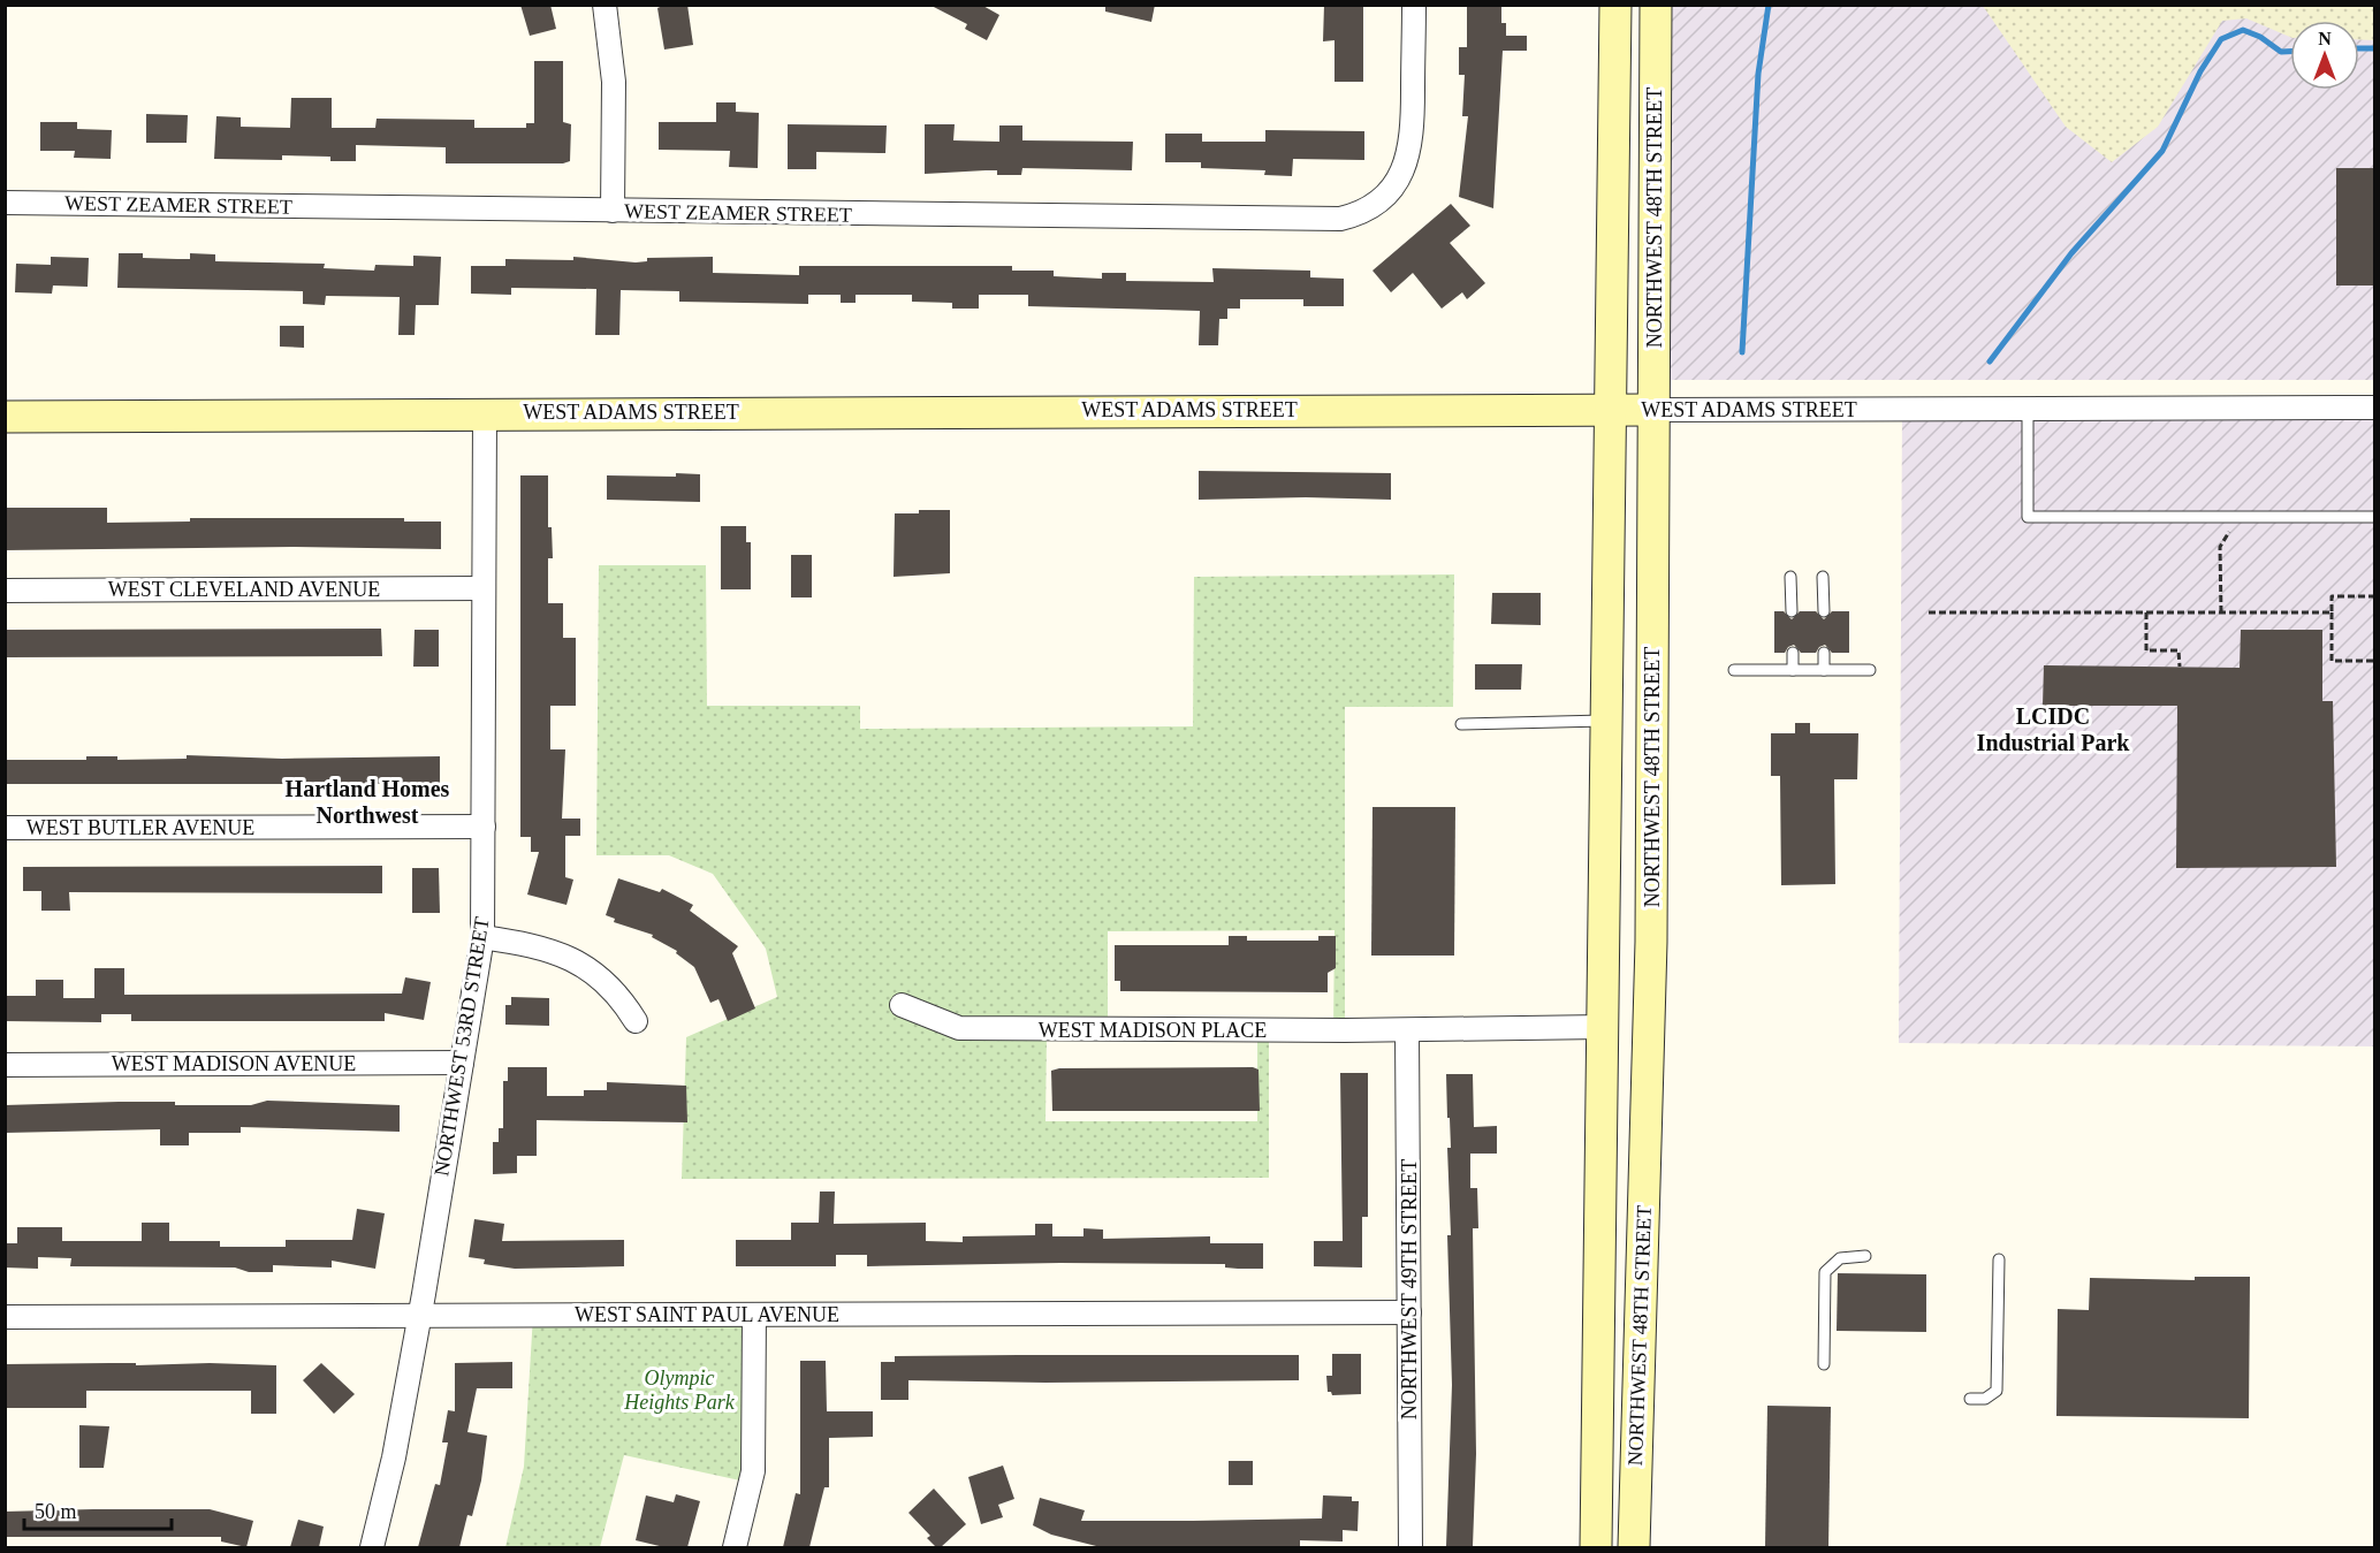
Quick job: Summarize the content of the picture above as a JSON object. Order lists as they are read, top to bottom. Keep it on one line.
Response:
{"streets":{"main road":["NORTHWEST 48TH STREET","WEST ADAMS STREET"],"street":["WEST ZEAMER STREET","WEST CLEVELAND AVENUE","WEST BUTLER AVENUE","WEST MADISON PLACE","NORTHWEST 53RD STREET","WEST MADISON AVENUE","NORTHWEST 49TH STREET","WEST SAINT PAUL AVENUE"]},"crossings":[["NORTHWEST 48TH STREET","WEST ADAMS STREET"],["WEST ADAMS STREET","NORTHWEST 53RD STREET"],["WEST CLEVELAND AVENUE","NORTHWEST 53RD STREET"],["WEST BUTLER AVENUE","NORTHWEST 53RD STREET"],["WEST MADISON PLACE","NORTHWEST 49TH STREET"],["NORTHWEST 53RD STREET","WEST MADISON AVENUE"],["NORTHWEST 53RD STREET","WEST SAINT PAUL AVENUE"],["NORTHWEST 49TH STREET","WEST SAINT PAUL AVENUE"]],"districts":["LCIDC Industrial Park","Hartland Homes Northwest"],"parks":["Olympic Heights Park"],"scale_bar":"50 m","north":"top"}
